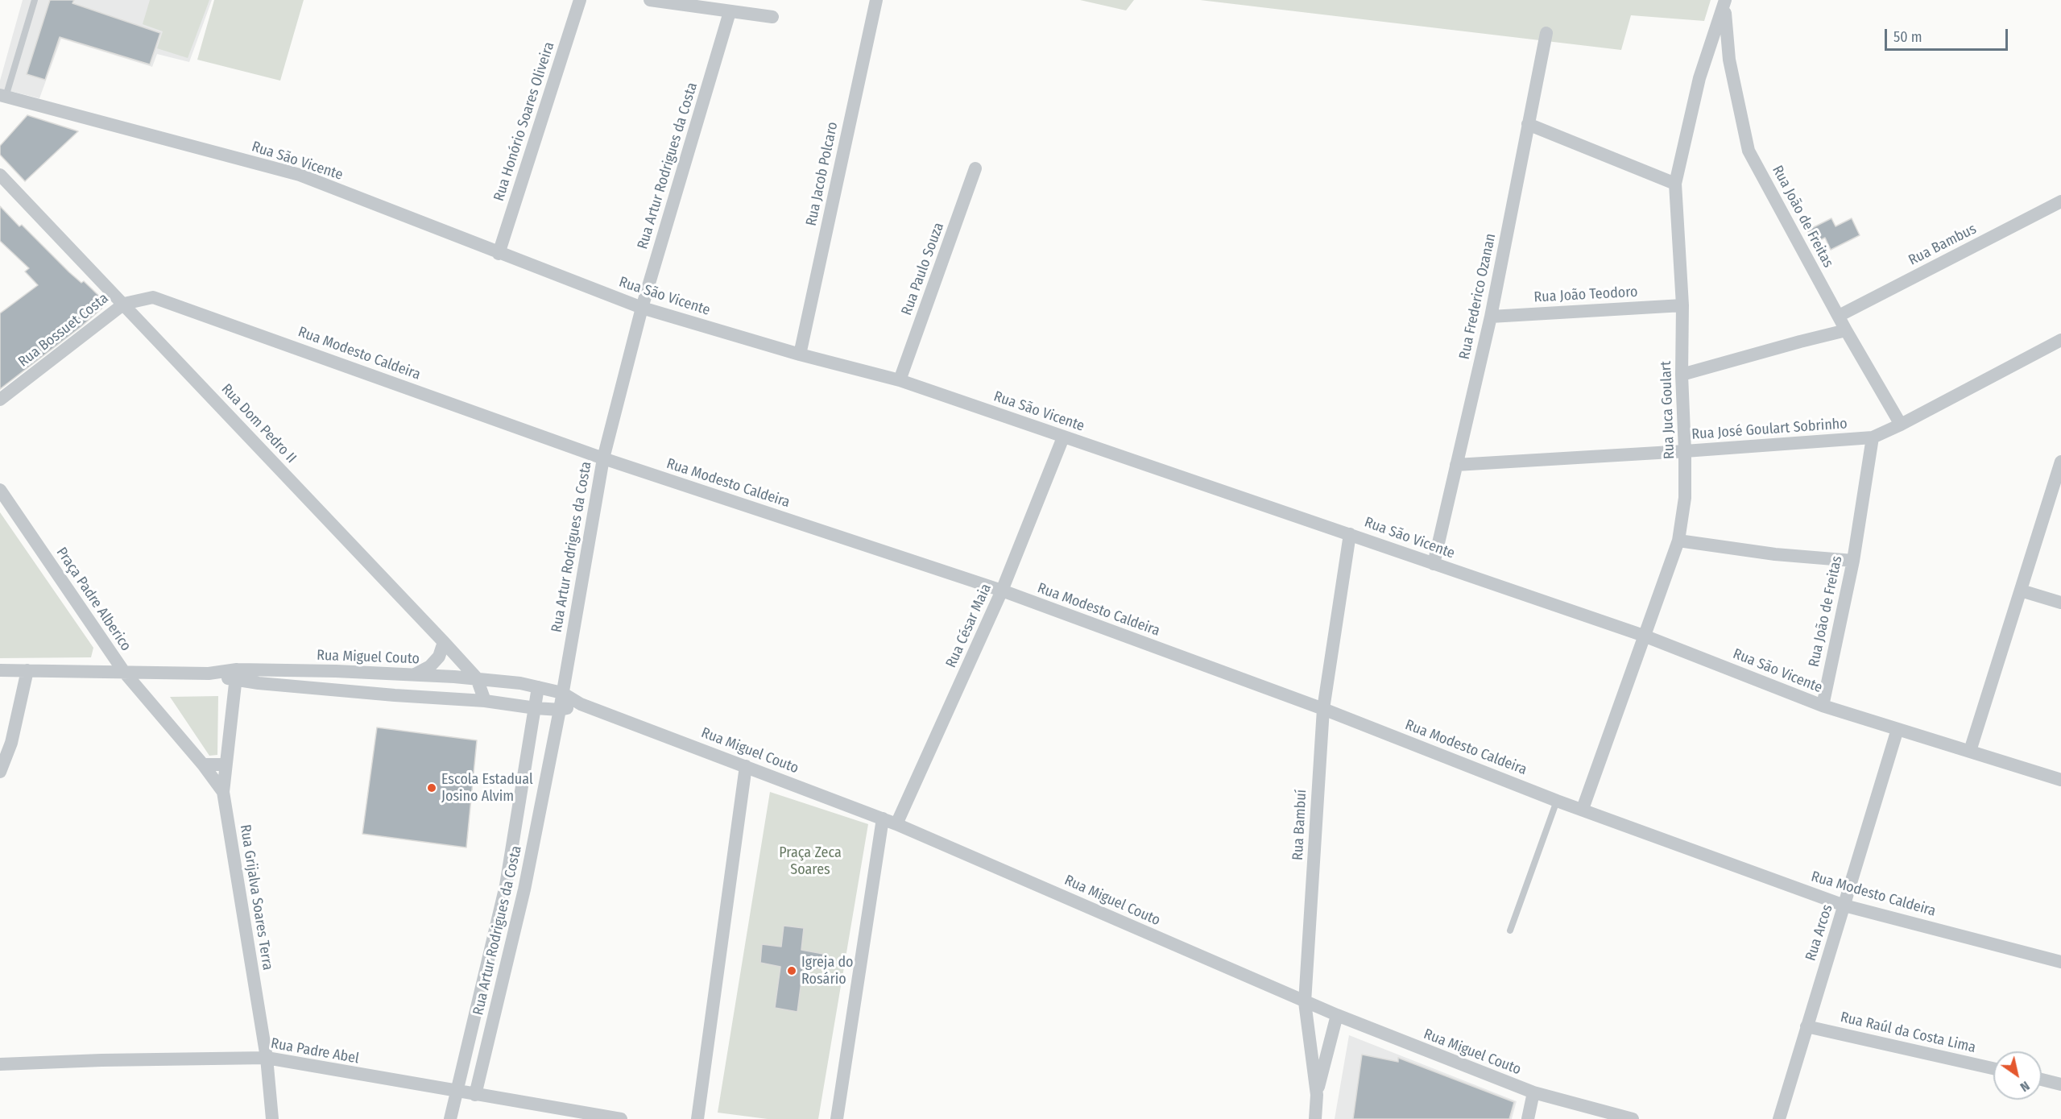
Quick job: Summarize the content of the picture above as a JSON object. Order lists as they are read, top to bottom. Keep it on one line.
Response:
{"streets":{"street":["Rua Honório Soares Oliveira","Rua São Vicente","Rua Artur Rodrigues da Costa","Rua Jacob Polcaro","Rua João de Freitas","Rua Bambus","Rua Paulo Souza","Rua João Teodoro","Rua Frederico Ozanan","Rua Bossuet Costa","Rua Modesto Caldeira","Rua Juca Goulart","Rua Dom Pedro II","Rua José Goulart Sobrinho","Praça Padre Alberico","Rua César Maia","Rua Miguel Couto","Rua Bambuí","Rua Grijalva Soares Terra","Rua Arcos","Rua Raúl da Costa Lima","Rua Padre Abel"]},"crossings":[["Rua Honório Soares Oliveira","Rua São Vicente"],["Rua São Vicente","Rua Artur Rodrigues da Costa"],["Rua São Vicente","Rua Jacob Polcaro"],["Rua São Vicente","Rua João de Freitas"],["Rua São Vicente","Rua Paulo Souza"],["Rua São Vicente","Rua Frederico Ozanan"],["Rua São Vicente","Rua Juca Goulart"],["Rua São Vicente","Rua César Maia"],["Rua São Vicente","Rua Bambuí"],["Rua São Vicente","Rua Arcos"],["Rua Artur Rodrigues da Costa","Rua Modesto Caldeira"],["Rua Artur Rodrigues da Costa","Rua Miguel Couto"],["Rua Artur Rodrigues da Costa","Rua Padre Abel"],["Rua João de Freitas","Rua Bambus"],["Rua João de Freitas","Rua Juca Goulart"],["Rua João de Freitas","Rua José Goulart Sobrinho"],["Rua João Teodoro","Rua Frederico Ozanan"],["Rua João Teodoro","Rua Juca Goulart"],["Rua Frederico Ozanan","Rua José Goulart Sobrinho"],["Rua Bossuet Costa","Rua Modesto Caldeira"],["Rua Bossuet Costa","Rua Dom Pedro II"],["Rua Modesto Caldeira","Rua Juca Goulart"],["Rua Modesto Caldeira","Rua Dom Pedro II"],["Rua Modesto Caldeira","Rua César Maia"],["Rua Modesto Caldeira","Rua Bambuí"],["Rua Modesto Caldeira","Rua Arcos"],["Rua Juca Goulart","Rua José Goulart Sobrinho"],["Rua Dom Pedro II","Rua Miguel Couto"],["Rua César Maia","Rua Miguel Couto"],["Rua Miguel Couto","Rua Bambuí"],["Rua Miguel Couto","Rua Grijalva Soares Terra"],["Rua Grijalva Soares Terra","Rua Padre Abel"],["Rua Arcos","Rua Raúl da Costa Lima"]],"parks":["Praça Zeca Soares"],"places":["Escola Estadual Josino Alvim","Igreja do Rosário"],"scale_bar":"50 m","north":"bottom right"}
